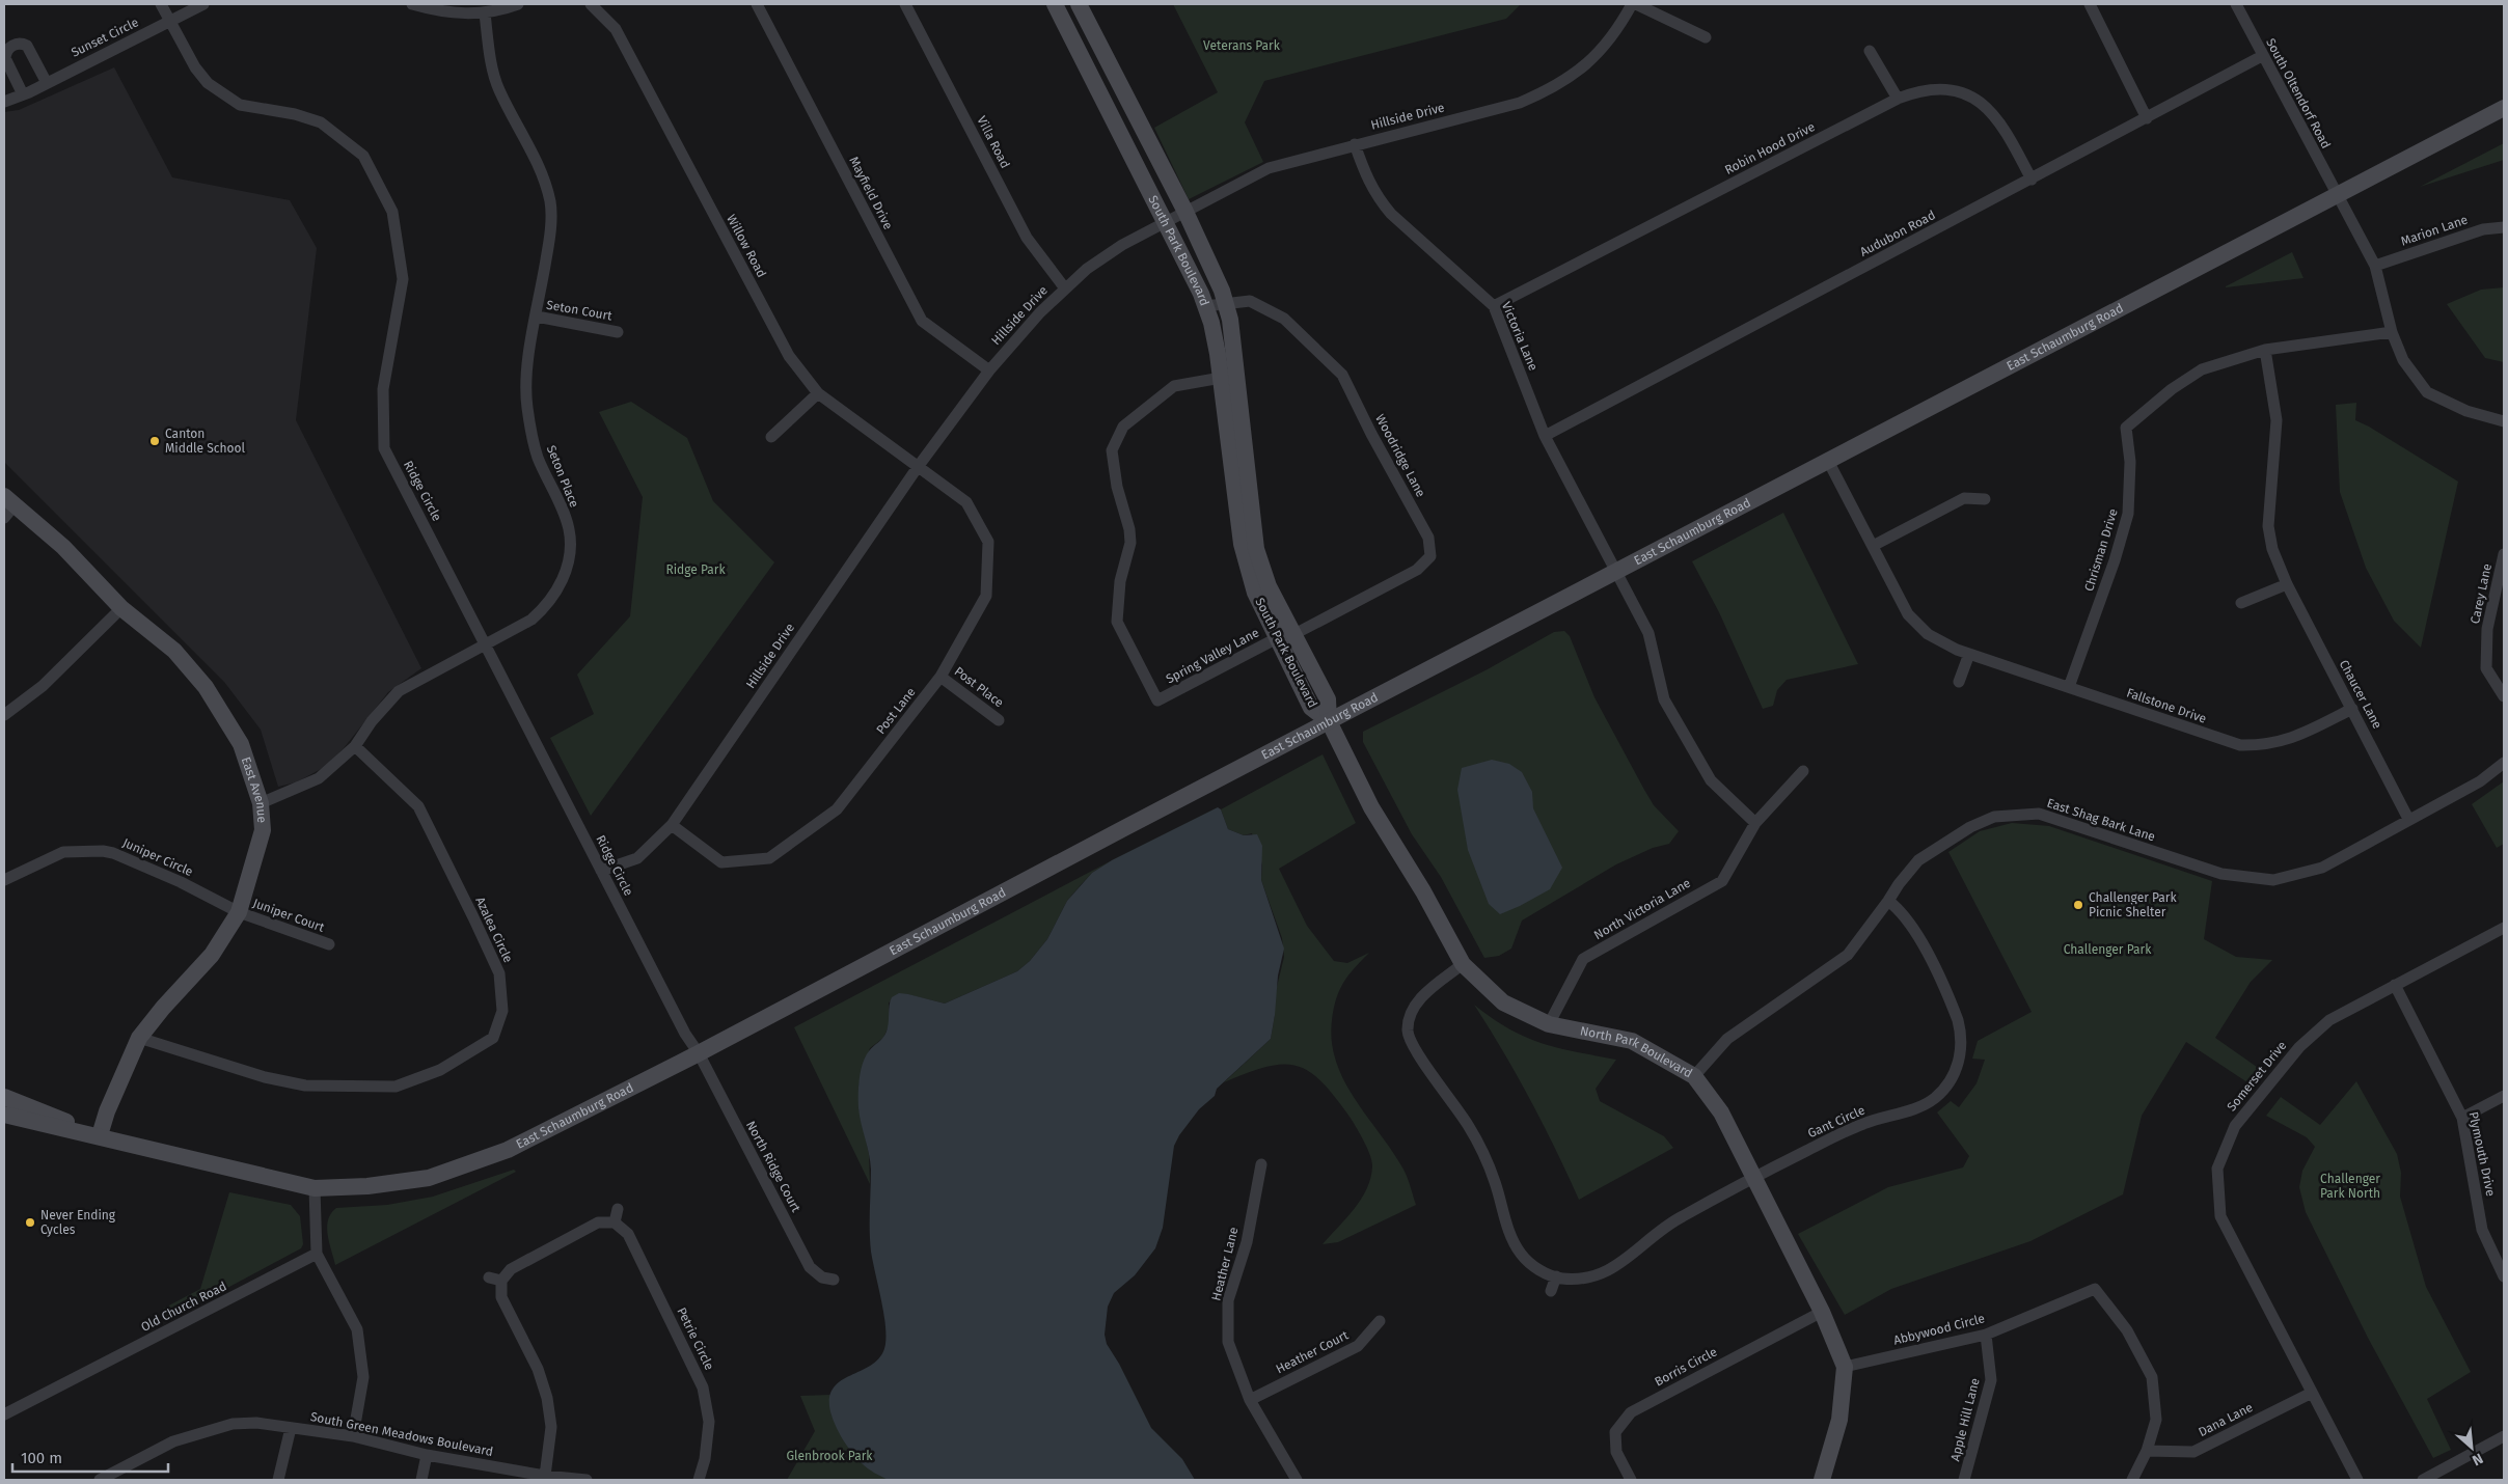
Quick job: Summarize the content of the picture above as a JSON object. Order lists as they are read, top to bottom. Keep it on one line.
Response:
{"streets":{"street":["Sunset Circle","South Oltendorf Road","Hillside Drive","Villa Road","Robin Hood Drive","Mayfield Drive","Marion Lane","Audubon Road","Willow Road","South Park Boulevard","Seton Court","Victoria Lane","East Schaumburg Road","Woodridge Lane","Seton Place","Ridge Circle","Chrisman Drive","Carey Lane","Spring Valley Lane","Post Place","Chaucer Lane","Fallstone Drive","Post Lane","East Avenue","East Shag Bark Lane","Juniper Circle","North Victoria Lane","Juniper Court","Azalea Circle","North Park Boulevard","Somerset Drive","Gant Circle","Plymouth Drive","North Ridge Court","Heather Lane","Old Church Road","Abbywood Circle","Petrie Circle","Heather Court","Borris Circle","Apple Hill Lane","Dana Lane","South Green Meadows Boulevard"]},"crossings":[["Sunset Circle","Ridge Circle"],["South Oltendorf Road","Marion Lane"],["South Oltendorf Road","Audubon Road"],["South Oltendorf Road","East Schaumburg Road"],["South Oltendorf Road","Chrisman Drive"],["Hillside Drive","Villa Road"],["Hillside Drive","Mayfield Drive"],["Hillside Drive","Willow Road"],["Hillside Drive","South Park Boulevard"],["Hillside Drive","Victoria Lane"],["Hillside Drive","Ridge Circle"],["Hillside Drive","Post Lane"],["Robin Hood Drive","Audubon Road"],["Robin Hood Drive","Victoria Lane"],["Audubon Road","Victoria Lane"],["Willow Road","Post Lane"],["South Park Boulevard","East Schaumburg Road"],["South Park Boulevard","Woodridge Lane"],["South Park Boulevard","Spring Valley Lane"],["South Park Boulevard","North Park Boulevard"],["Seton Court","Seton Place"],["Victoria Lane","East Schaumburg Road"],["East Schaumburg Road","Ridge Circle"],["East Schaumburg Road","Fallstone Drive"],["East Schaumburg Road","East Avenue"],["East Schaumburg Road","North Park Boulevard"],["East Schaumburg Road","North Ridge Court"],["Woodridge Lane","Spring Valley Lane"],["Seton Place","Ridge Circle"],["Seton Place","East Avenue"],["Seton Place","Azalea Circle"],["Ridge Circle","North Ridge Court"],["Chrisman Drive","Chaucer Lane"],["Chrisman Drive","Fallstone Drive"],["Post Place","Post Lane"],["Chaucer Lane","Fallstone Drive"],["Chaucer Lane","East Shag Bark Lane"],["East Avenue","Juniper Circle"],["East Avenue","Juniper Court"],["East Avenue","Azalea Circle"],["East Shag Bark Lane","North Park Boulevard"],["East Shag Bark Lane","Gant Circle"],["Juniper Circle","Juniper Court"],["North Victoria Lane","North Park Boulevard"],["North Park Boulevard","Gant Circle"],["North Park Boulevard","Abbywood Circle"],["North Park Boulevard","Borris Circle"],["Somerset Drive","Plymouth Drive"],["Somerset Drive","Dana Lane"],["Heather Lane","Heather Court"],["Abbywood Circle","Apple Hill Lane"],["Abbywood Circle","Dana Lane"]],"parks":["Veterans Park","Ridge Park","Challenger Park","Challenger Park North","Glenbrook Park"],"places":["Canton Middle School","Challenger Park Picnic Shelter","Never Ending Cycles"],"scale_bar":"100 m","north":"bottom right"}
